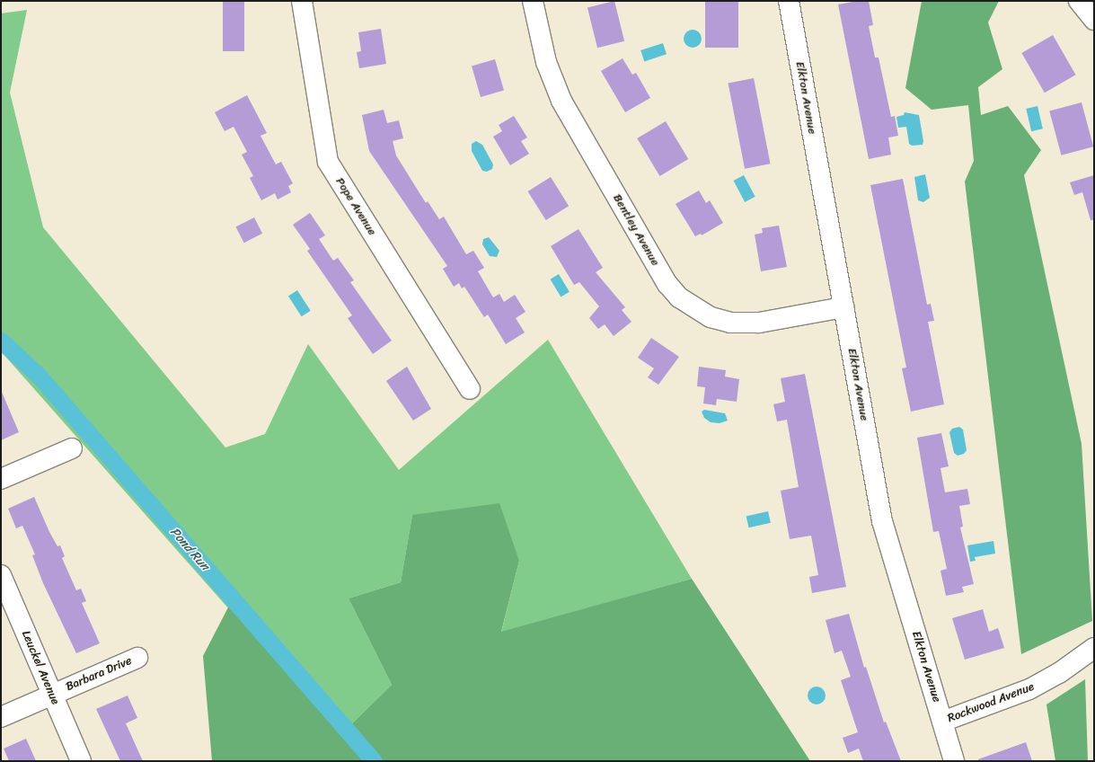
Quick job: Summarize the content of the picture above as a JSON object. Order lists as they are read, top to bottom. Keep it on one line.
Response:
{"streets":{"street":["Elkton Avenue","Pope Avenue","Bentley Avenue","Leuckel Avenue","Barbara Drive","Rockwood Avenue"]},"crossings":[["Elkton Avenue","Bentley Avenue"],["Elkton Avenue","Rockwood Avenue"],["Leuckel Avenue","Barbara Drive"]],"water":["Pond Run"]}
